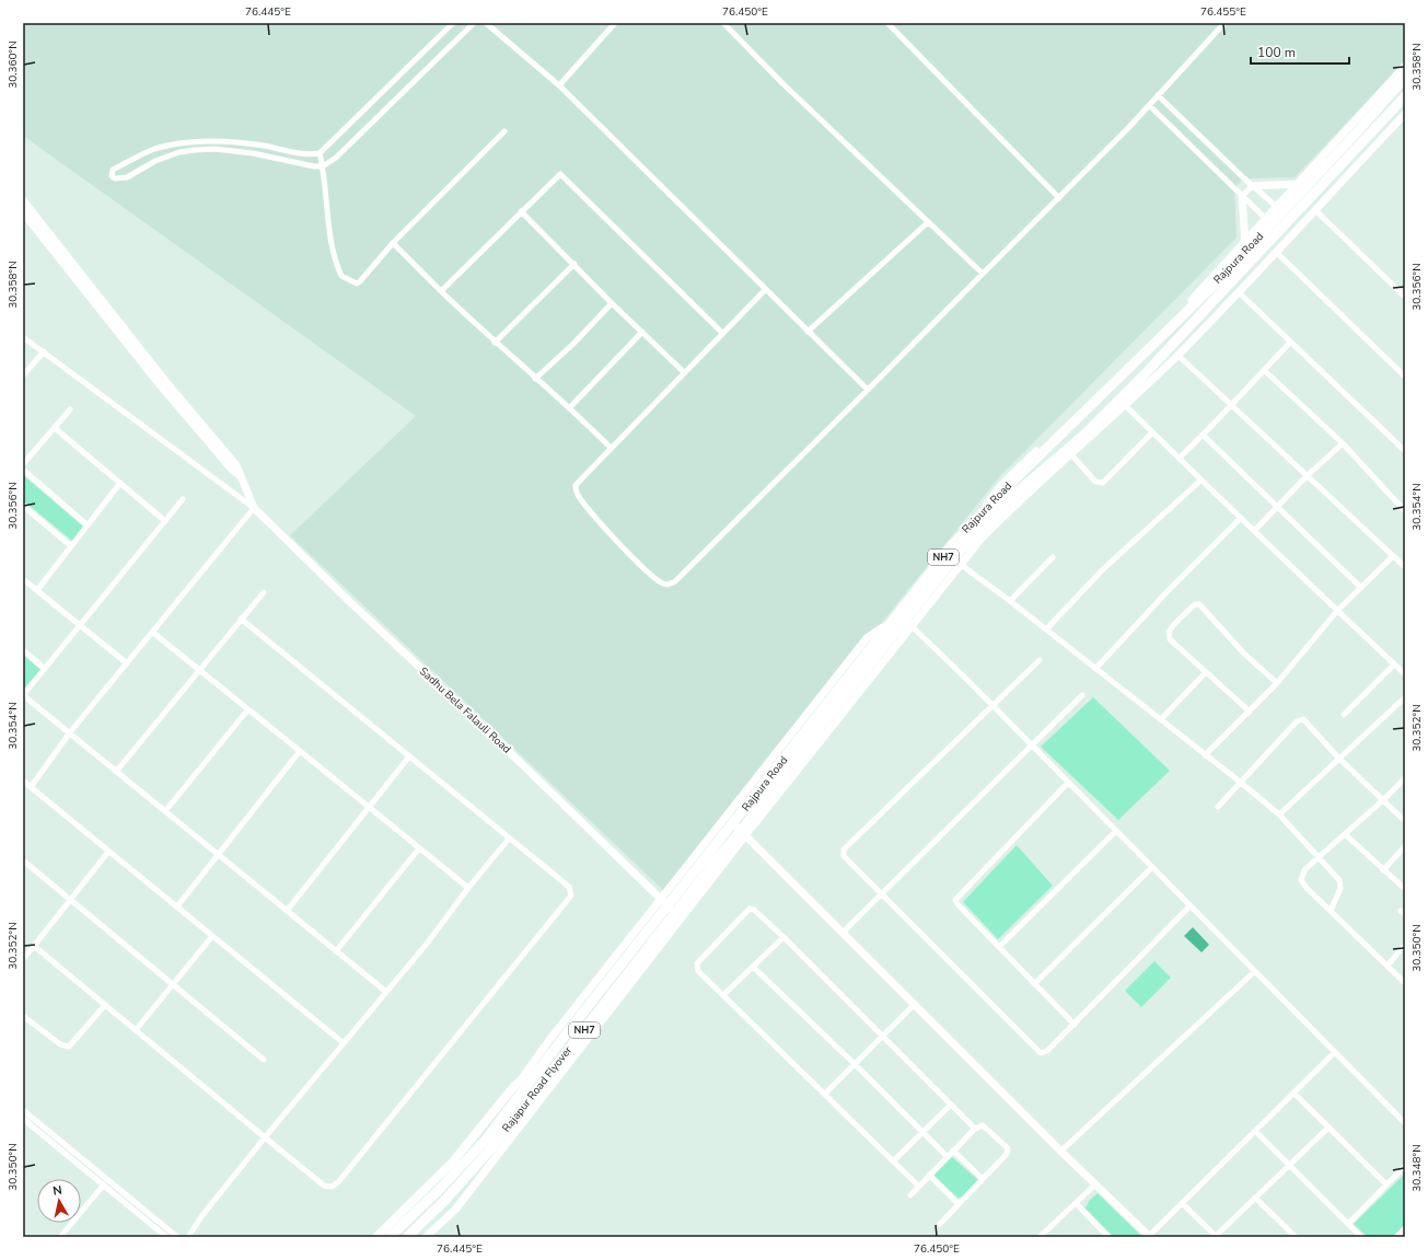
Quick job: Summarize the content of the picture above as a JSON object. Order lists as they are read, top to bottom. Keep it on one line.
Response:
{"streets":{"highway":["Rajpura Road","NH7","Rajapur Road Flyover"],"street":["Sadhu Bela Falauli Road"]},"crossings":[["Rajpura Road","Sadhu Bela Falauli Road"],["Rajpura Road","Rajapur Road Flyover"],["Sadhu Bela Falauli Road","Rajapur Road Flyover"]],"scale_bar":"100 m","north":"top","coordinates":["76.445°E","76.450°E","76.455°E","30.360°N","30.358°N","30.356°N","30.354°N","30.352°N","30.350°N","30.348°N"]}
